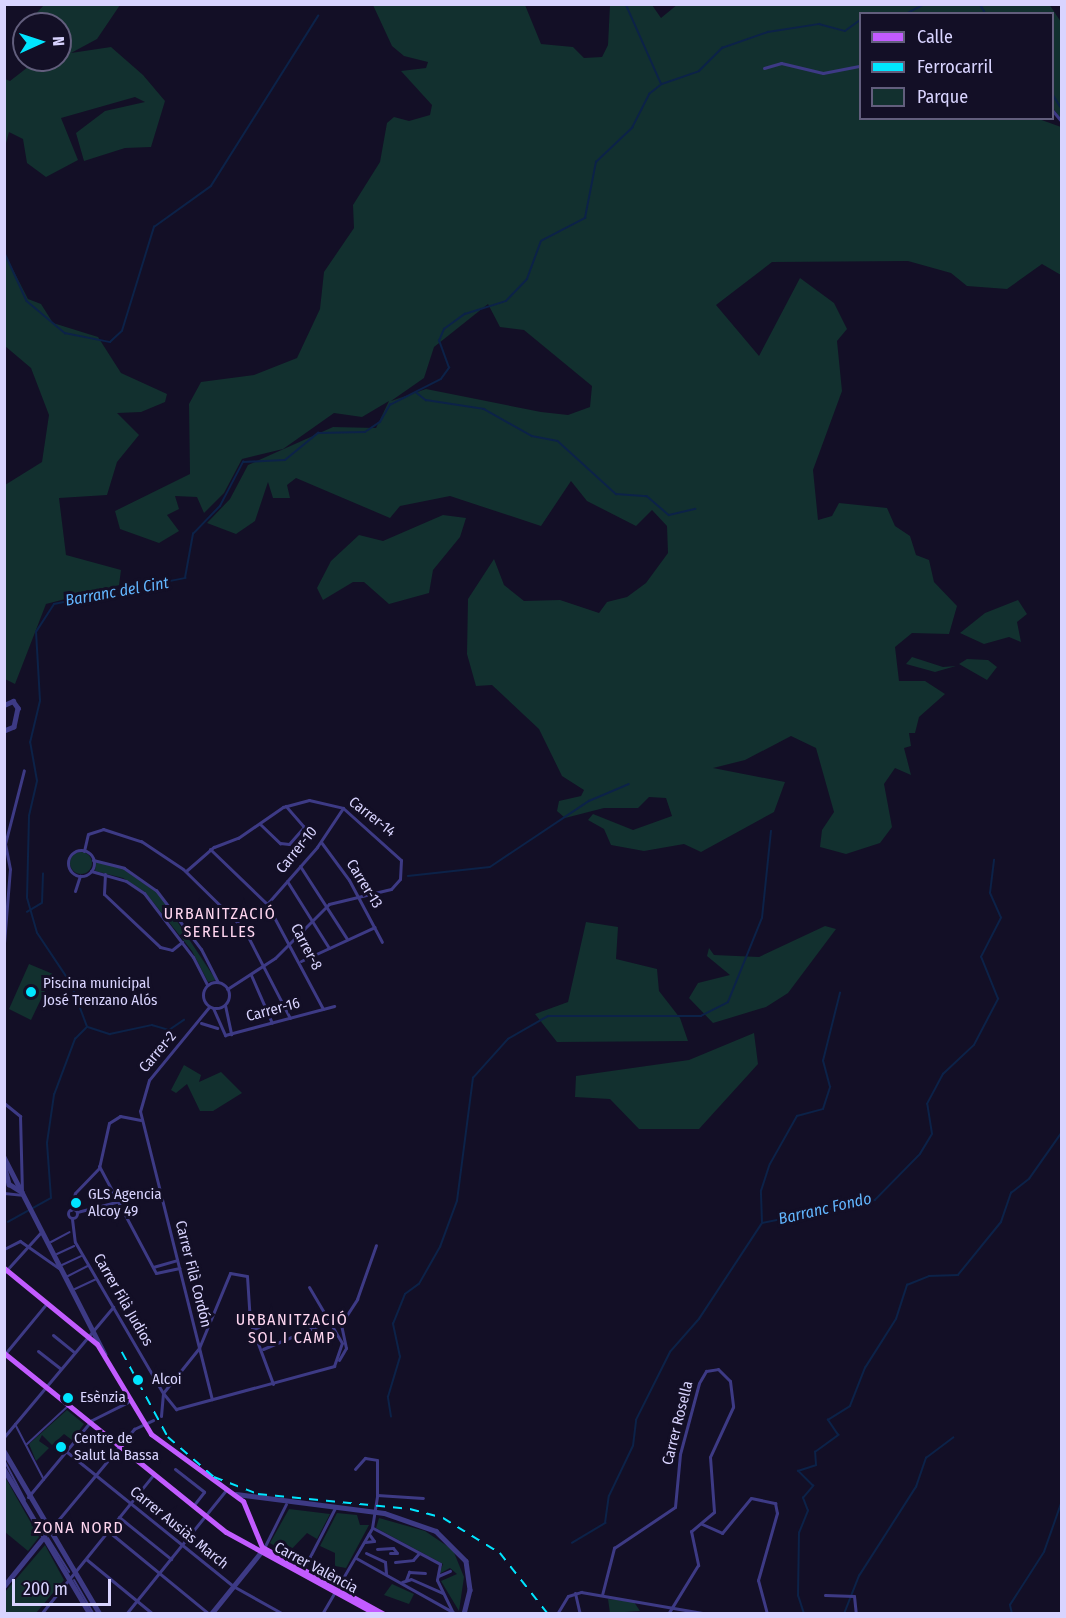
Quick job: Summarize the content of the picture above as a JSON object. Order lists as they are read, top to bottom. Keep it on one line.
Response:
{"streets":{"main road":["Carrer València"],"street":["Carrer-14","Carrer-10","Carrer-13","Carrer-8","Carrer-16","Carrer-2","Carrer Filà Cordón","Carrer Filà Judios","Carrer Rosella","Carrer Ausiàs March"]},"crossings":[["Carrer-14","Carrer-10"],["Carrer-14","Carrer-13"],["Carrer-14","Carrer-8"],["Carrer-14","Carrer-2"],["Carrer-10","Carrer-13"],["Carrer-10","Carrer-8"],["Carrer-8","Carrer-16"],["Carrer-16","Carrer-2"],["Carrer-2","Carrer Filà Cordón"],["Carrer Filà Cordón","Carrer Filà Judios"]],"districts":["URBANITZACIÓ SERELLES","URBANITZACIÓ SOL I CAMP","ZONA NORD"],"water":["Barranc del Cint","Barranc Fondo"],"places":["Piscina municipal José Trenzano Alós","GLS Agencia Alcoy 49","Alcoi","Esènzia","Centre de Salut la Bassa"],"legend":["Calle","Ferrocarril","Parque"],"scale_bar":"200 m","north":"right"}
